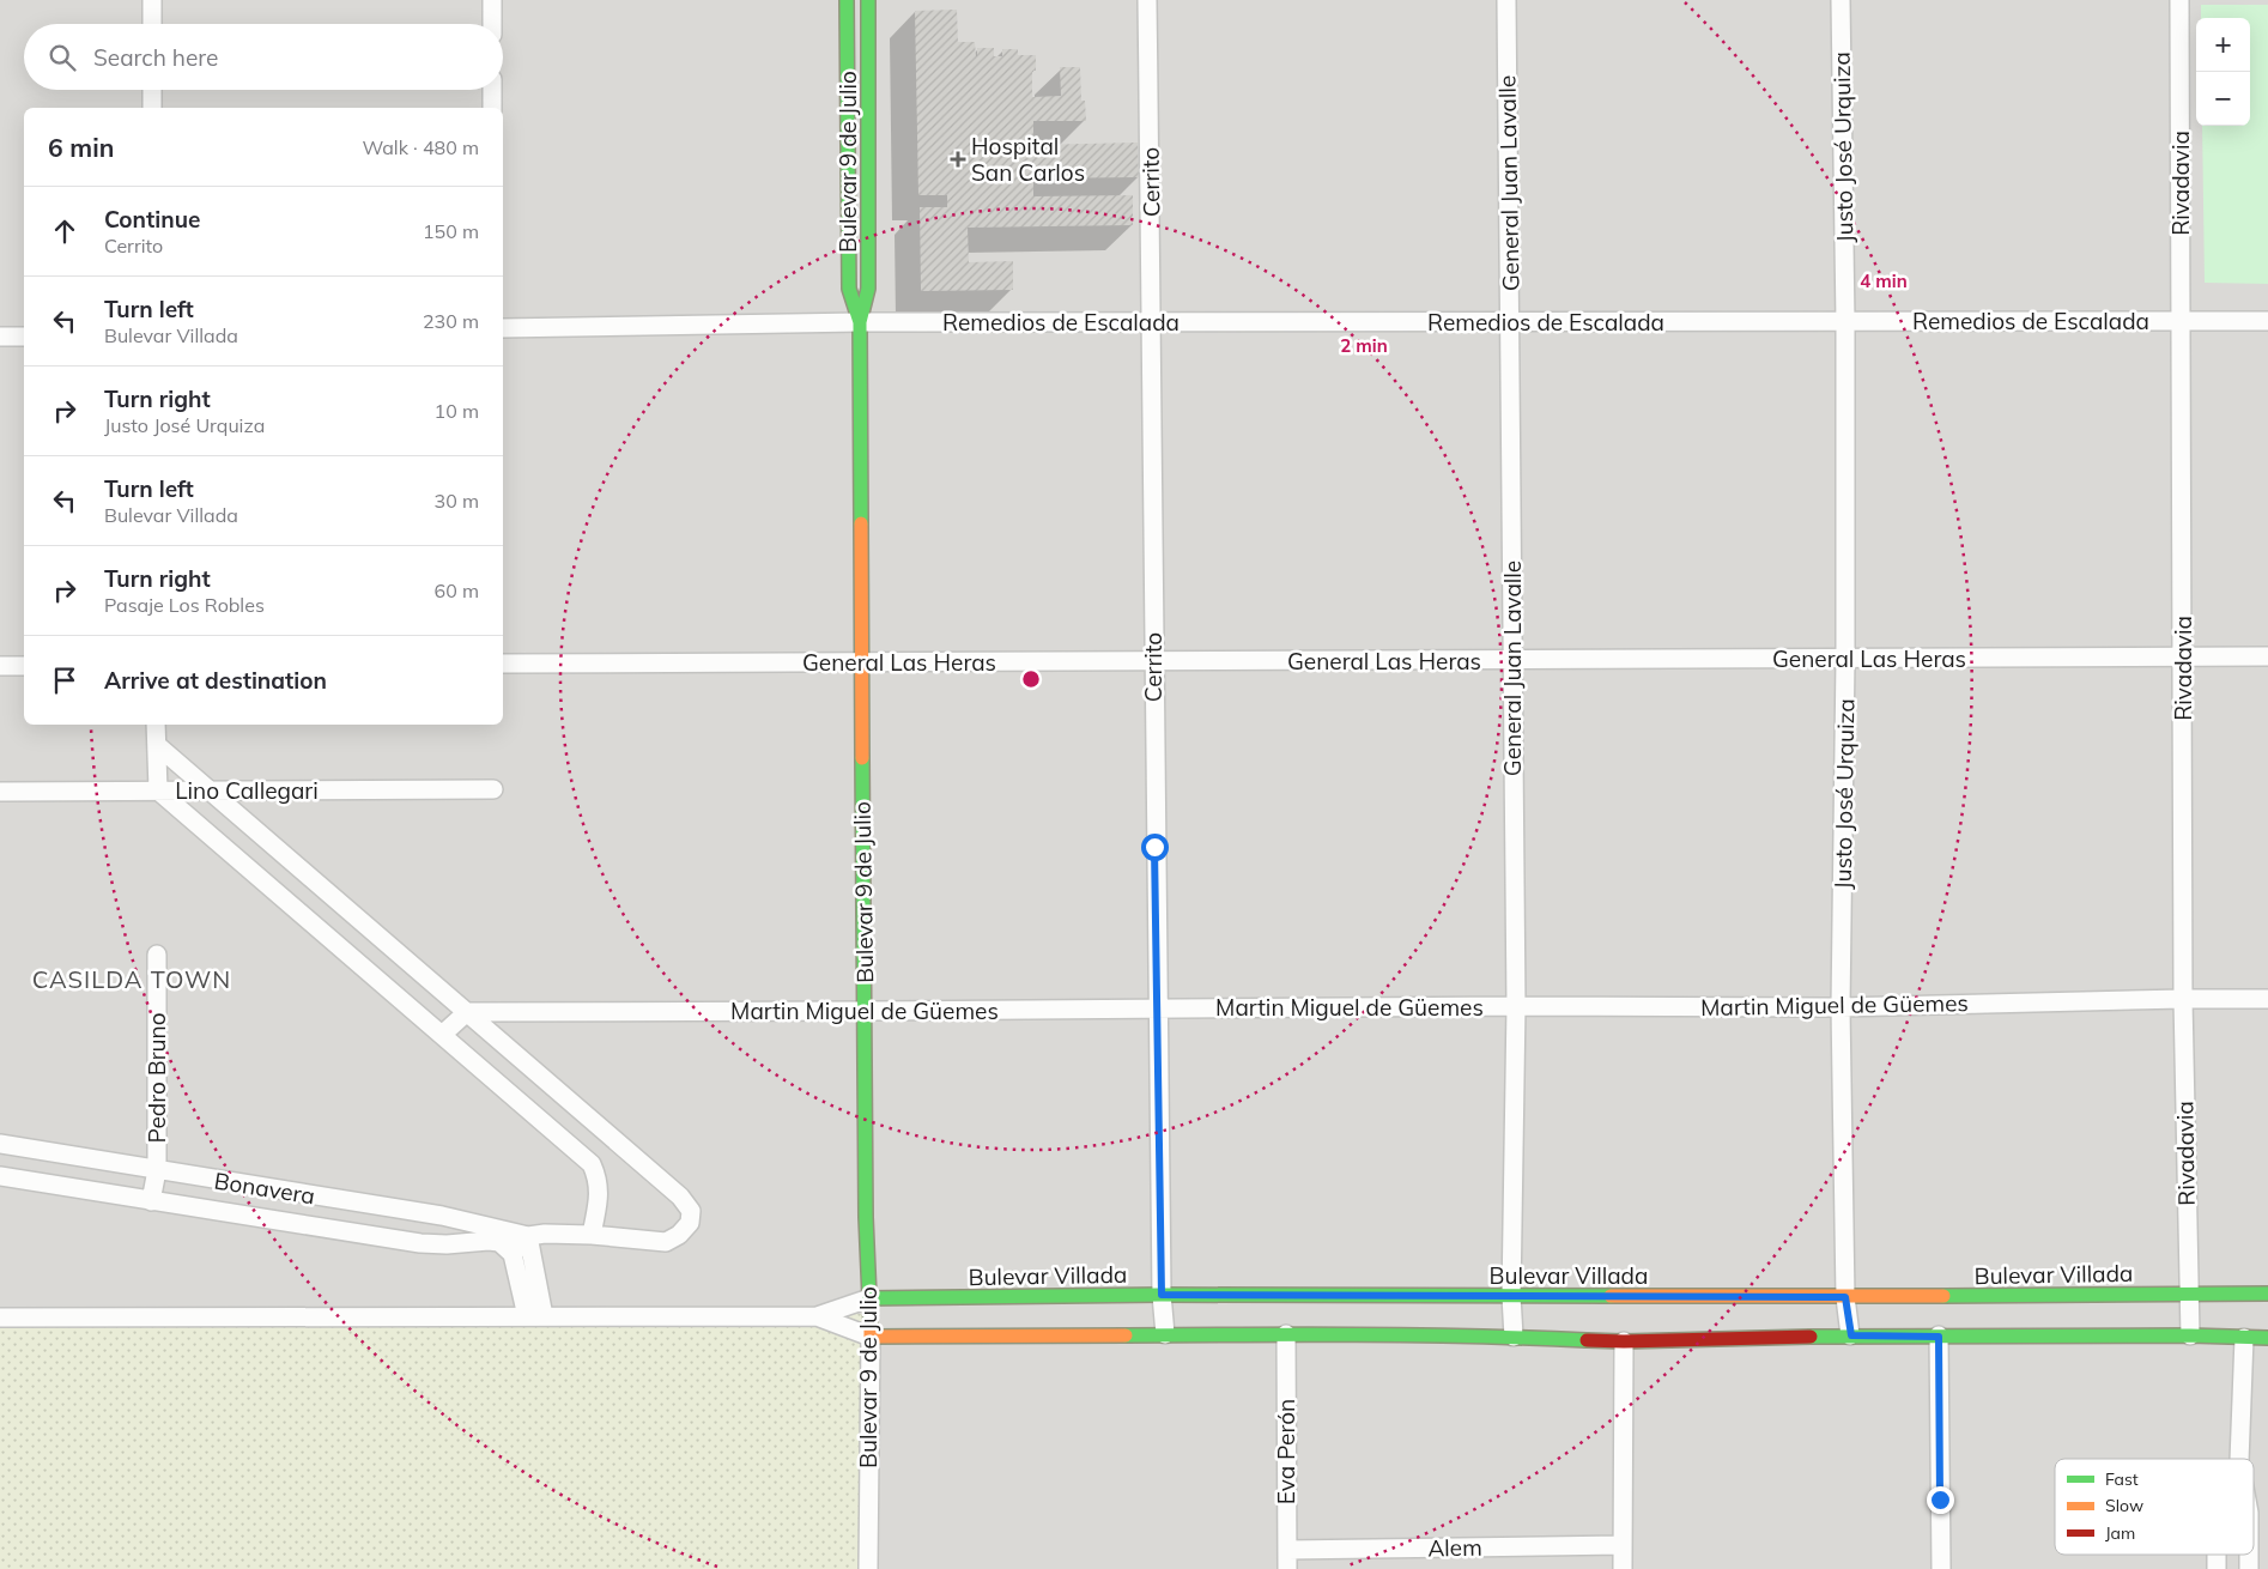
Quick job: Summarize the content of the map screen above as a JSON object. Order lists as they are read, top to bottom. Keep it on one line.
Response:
{"streets":{"main road":["Bulevar 9 de Julio","Bulevar Villada"],"street":["Justo José Urquiza","Cerrito","General Juan Lavalle","Rivadavia","Remedios de Escalada","General Las Heras","Lino Callegari","Martin Miguel de Güemes","Pedro Bruno","Bonavera","Eva Perón","Alem"]},"crossings":[["Justo José Urquiza","Remedios de Escalada"],["Justo José Urquiza","General Las Heras"],["Justo José Urquiza","Martin Miguel de Güemes"],["Justo José Urquiza","Bulevar Villada"],["Bulevar 9 de Julio","Remedios de Escalada"],["Bulevar 9 de Julio","General Las Heras"],["Bulevar 9 de Julio","Martin Miguel de Güemes"],["Bulevar 9 de Julio","Bulevar Villada"],["Cerrito","Remedios de Escalada"],["Cerrito","General Las Heras"],["Cerrito","Martin Miguel de Güemes"],["Cerrito","Bulevar Villada"],["General Juan Lavalle","Remedios de Escalada"],["General Juan Lavalle","General Las Heras"],["General Juan Lavalle","Martin Miguel de Güemes"],["General Juan Lavalle","Bulevar Villada"],["Rivadavia","Remedios de Escalada"],["Rivadavia","General Las Heras"],["Rivadavia","Martin Miguel de Güemes"],["Rivadavia","Bulevar Villada"],["Martin Miguel de Güemes","Bonavera"],["Pedro Bruno","Bonavera"],["Eva Perón","Alem"]],"districts":["CASILDA TOWN"],"places":{"health":["Hospital San Carlos"]},"legend":["Fast","Slow","Jam"],"page":{"map_buttons":["+","−"],"search":"Search here","heading":["6 min","Walk · 480 m"],"list":[["Continue","Cerrito","150 m"],["Turn left","Bulevar Villada","230 m"],["Turn right","Justo José Urquiza","10 m"],["Turn left","Bulevar Villada","30 m"],["Turn right","Pasaje Los Robles","60 m"],"Arrive at destination"]},"rings":["4 min","2 min"]}
